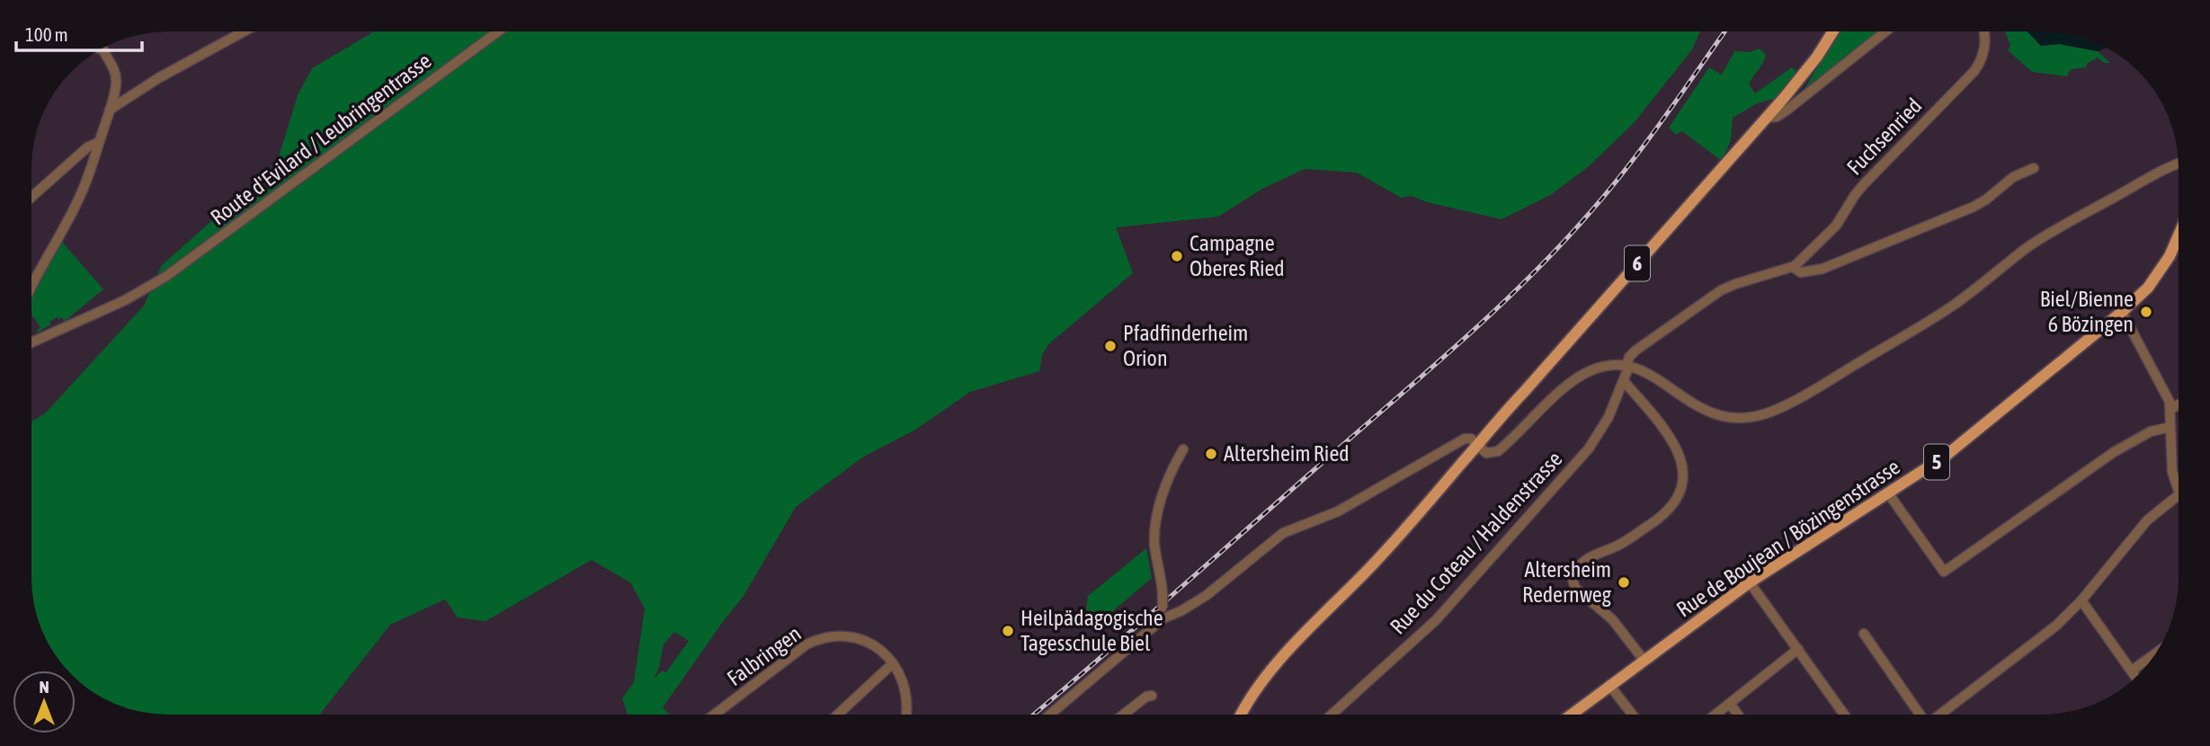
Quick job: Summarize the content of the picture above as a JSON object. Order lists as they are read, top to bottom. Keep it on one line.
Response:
{"streets":{"main road":["6","5","Rue de Boujean / Bözingenstrasse"],"street":["Fuchsenried","Route d'Evilard / Leubringentrasse","Rue du Coteau / Haldenstrasse","Falbringen"]},"places":["Campagne Oberes Ried","Biel/Bienne 6 Bözingen","Pfadfinderheim Orion","Altersheim Ried","Altersheim Redernweg","Heilpädagogische Tagesschule Biel"],"scale_bar":"100 m","north":"top"}
